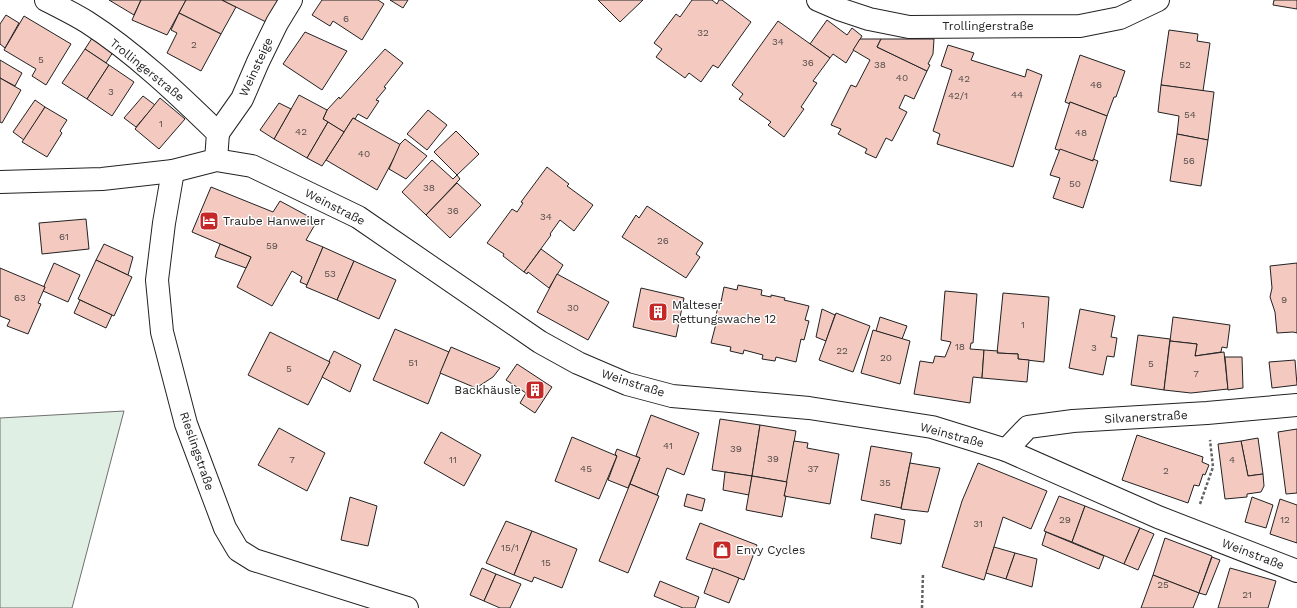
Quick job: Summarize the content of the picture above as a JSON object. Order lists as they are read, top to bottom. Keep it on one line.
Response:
{"streets":{"street":["Trollingerstraße","Weinsteige","Weinstraße","Silvanerstraße","Rieslingstraße"]},"crossings":[["Trollingerstraße","Weinsteige"],["Weinstraße","Silvanerstraße"],["Weinstraße","Rieslingstraße"]],"places":{"hotel":["Traube Hanweiler"],"building":["Malteser Rettungswache 12","Backhäusle"],"shop":["Envy Cycles"]},"house_numbers":["6","32","34","2","5","36","38","52","40","42","46","3","44","42/1","54","1","42","48","40","56","50","38","36","34","61","26","59","53","63","9","30","1","18","3","22","20","51","5","5","7","41","39","39","7","11","4","45","37","2","35","29","12","31","15/1","15","25","21"]}
